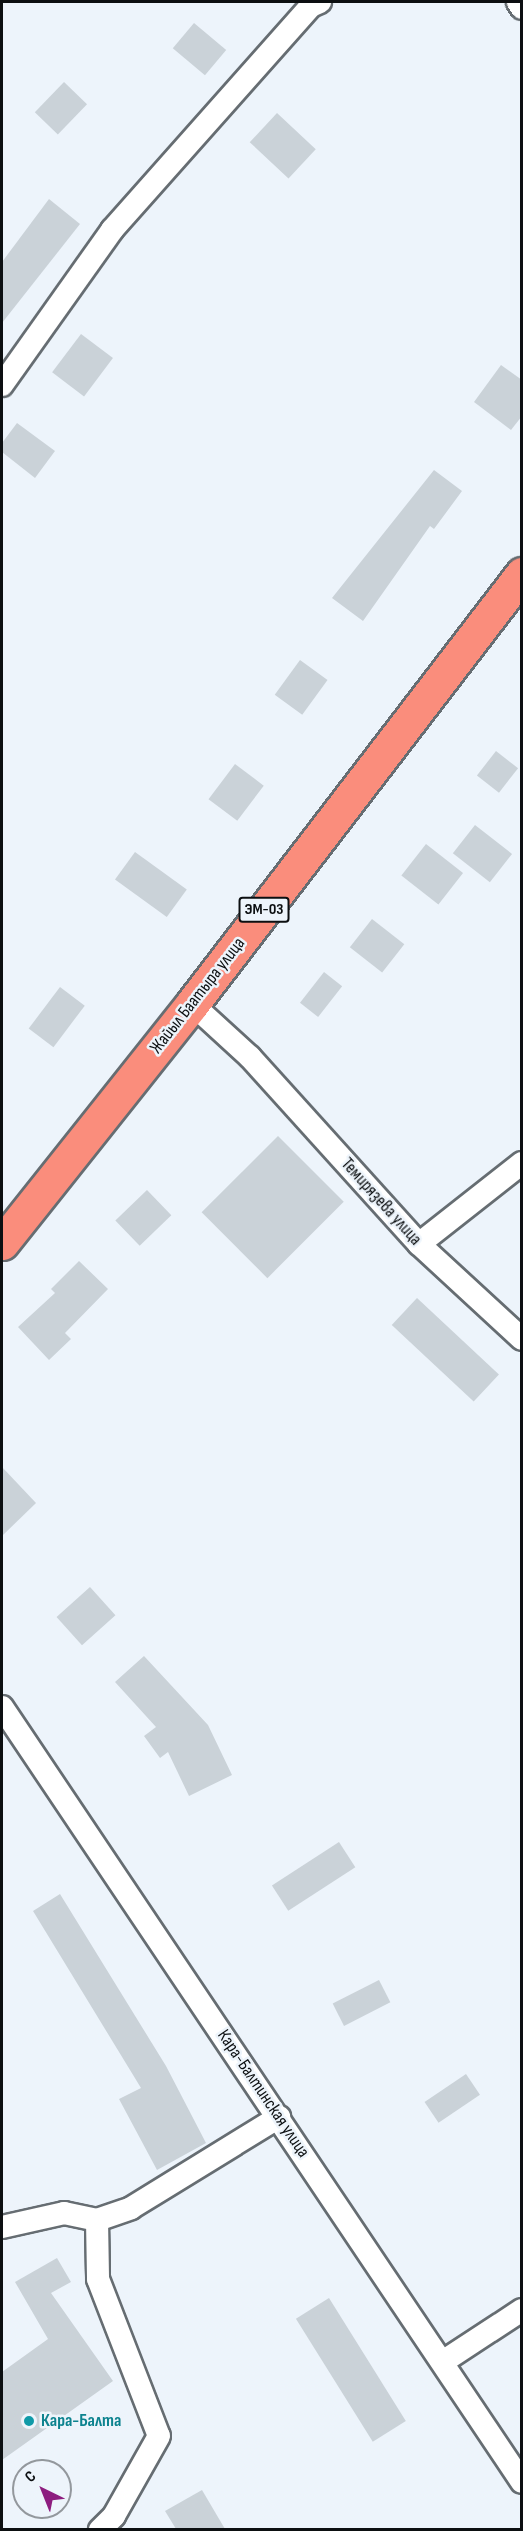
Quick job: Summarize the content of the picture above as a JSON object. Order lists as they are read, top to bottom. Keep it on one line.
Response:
{"streets":{"highway":["ЭМ-03","Жайыл Баатыра улица"],"street":["Темирязева улица","Кара-Балтинская улица"]},"crossings":[["Жайыл Баатыра улица","Темирязева улица"]],"places":["Кара-Балта"],"north":"top left"}
